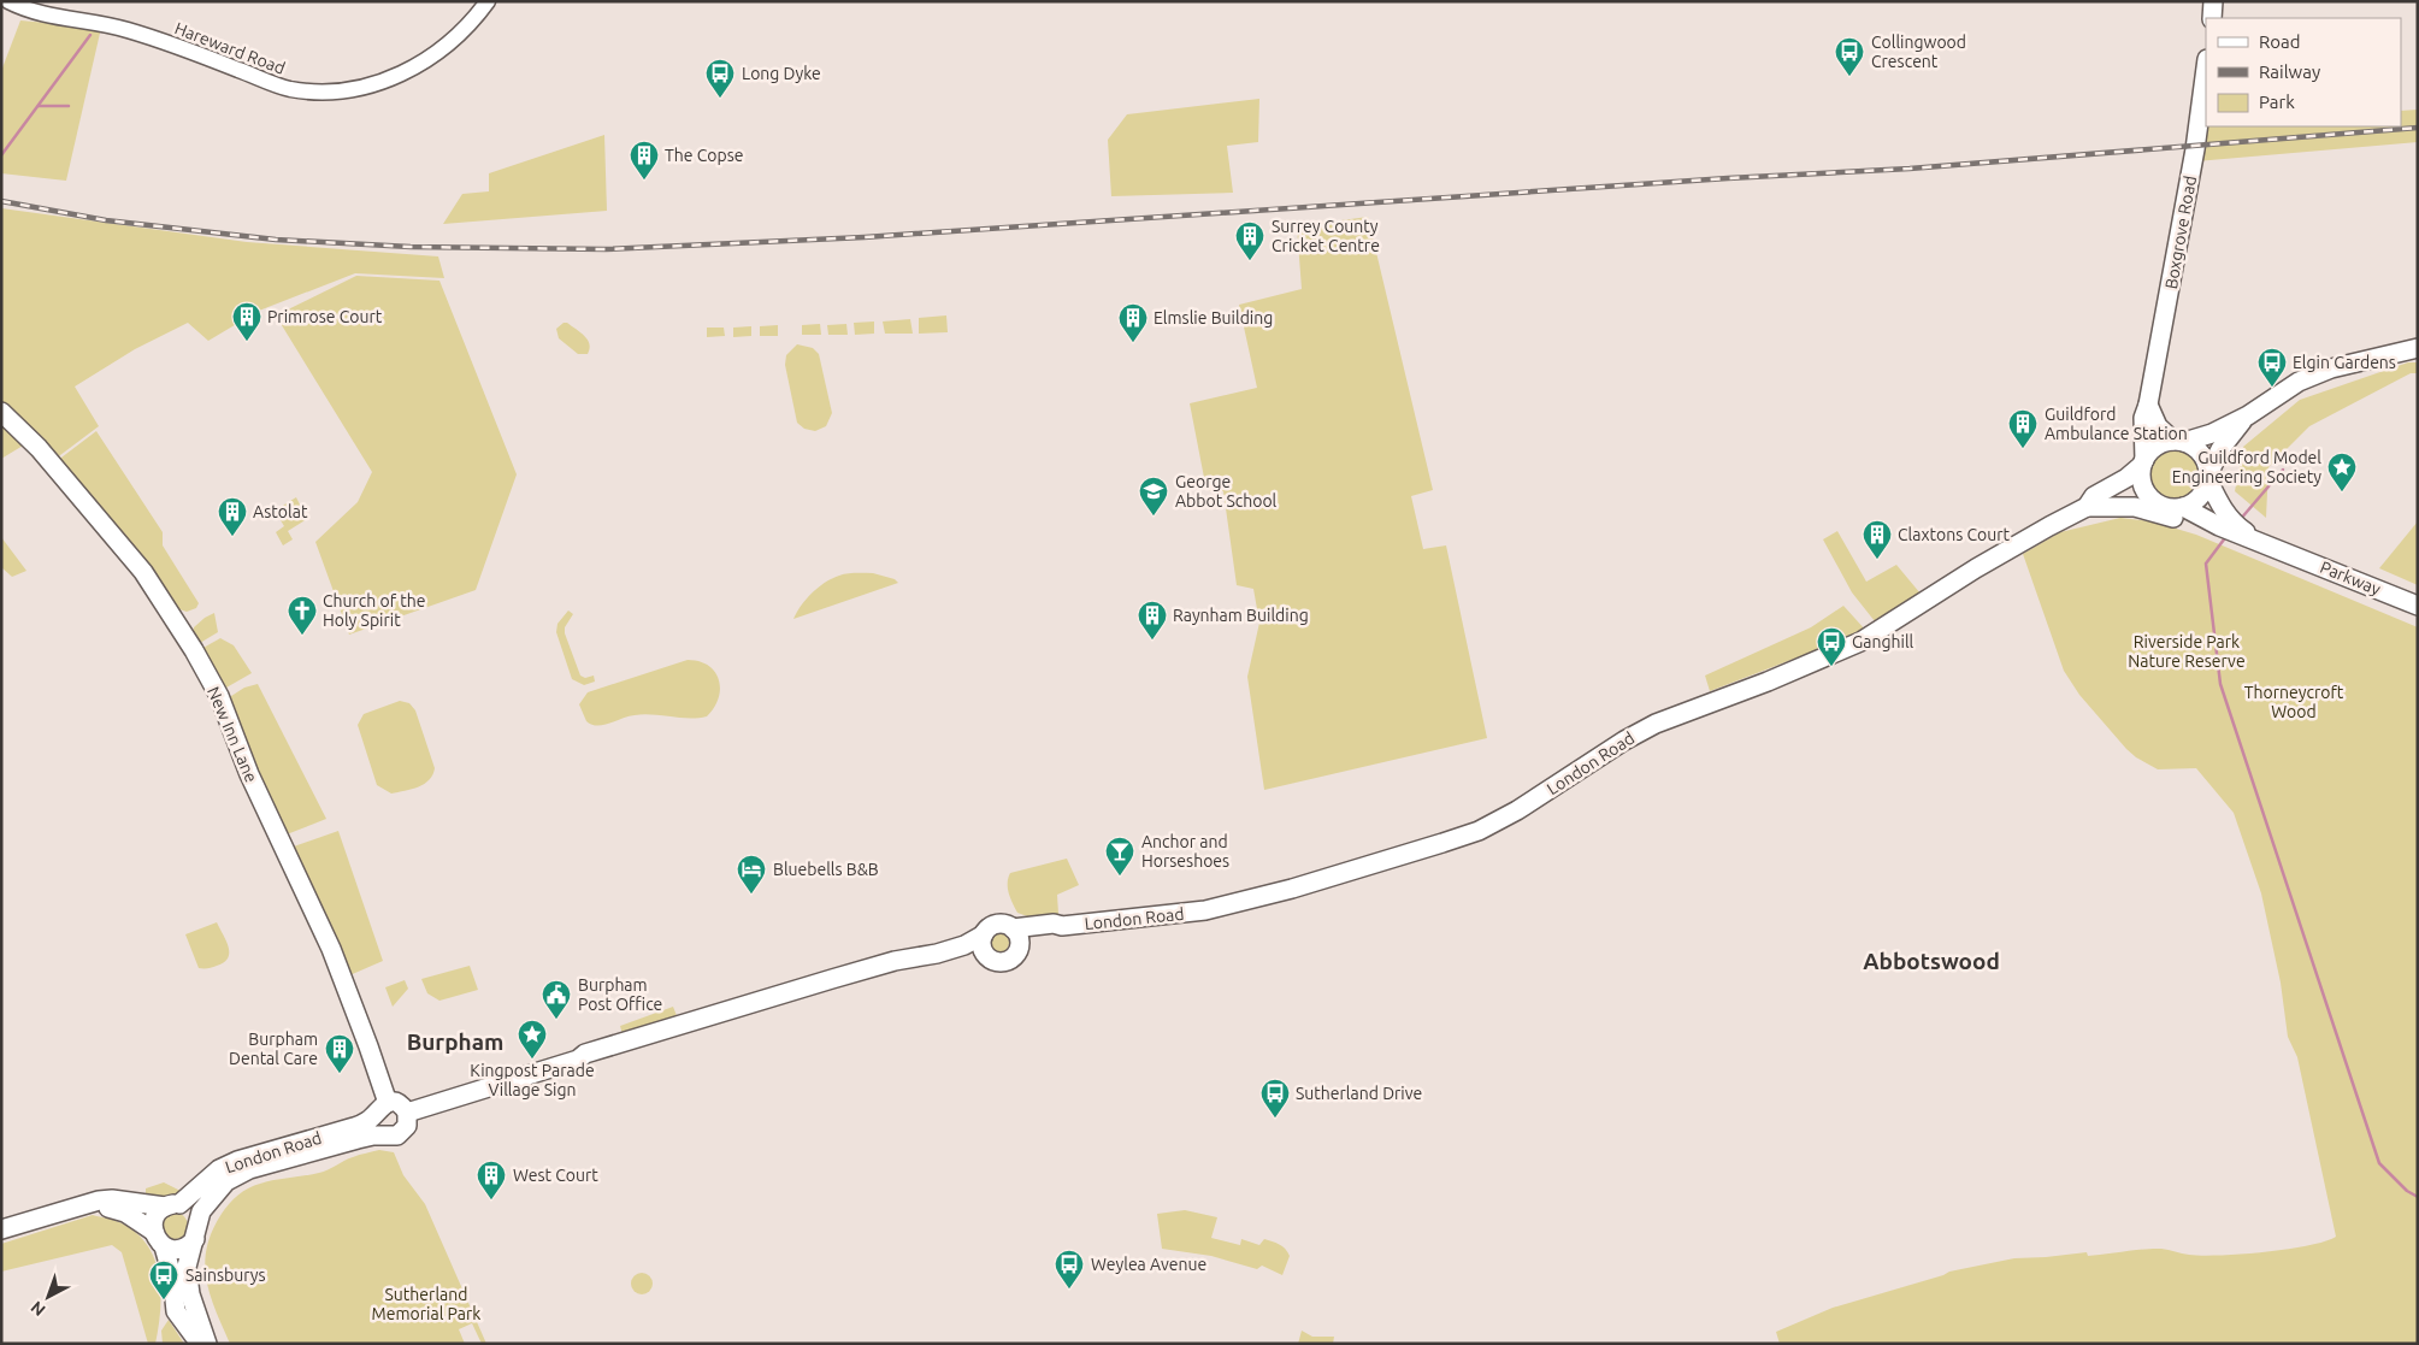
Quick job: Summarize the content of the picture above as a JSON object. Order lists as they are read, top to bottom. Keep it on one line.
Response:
{"streets":{"main road":["Boxgrove Road","Parkway","New Inn Lane","London Road"],"street":["Hareward Road"]},"crossings":[["New Inn Lane","London Road"]],"districts":["Abbotswood","Burpham"],"parks":["Riverside Park Nature Reserve","Thorneycroft Wood","Sutherland Memorial Park"],"places":{"bus stop":["Collingwood Crescent","Long Dyke","Elgin Gardens","Ganghill","Sutherland Drive","Weylea Avenue","Sainsburys"],"building":["The Copse","Surrey County Cricket Centre","Primrose Court","Elmslie Building","Guildford Ambulance Station","Astolat","Claxtons Court","Raynham Building","Burpham Dental Care","West Court"],"place":["Guildford Model Engineering Society","Kingpost Parade Village Sign"],"school or university":["George Abbot School"],"church":["Church of the Holy Spirit"],"bar":["Anchor and Horseshoes"],"hotel":["Bluebells B&B"],"public building":["Burpham Post Office"]},"legend":["Road","Railway","Park"],"north":"bottom left"}
